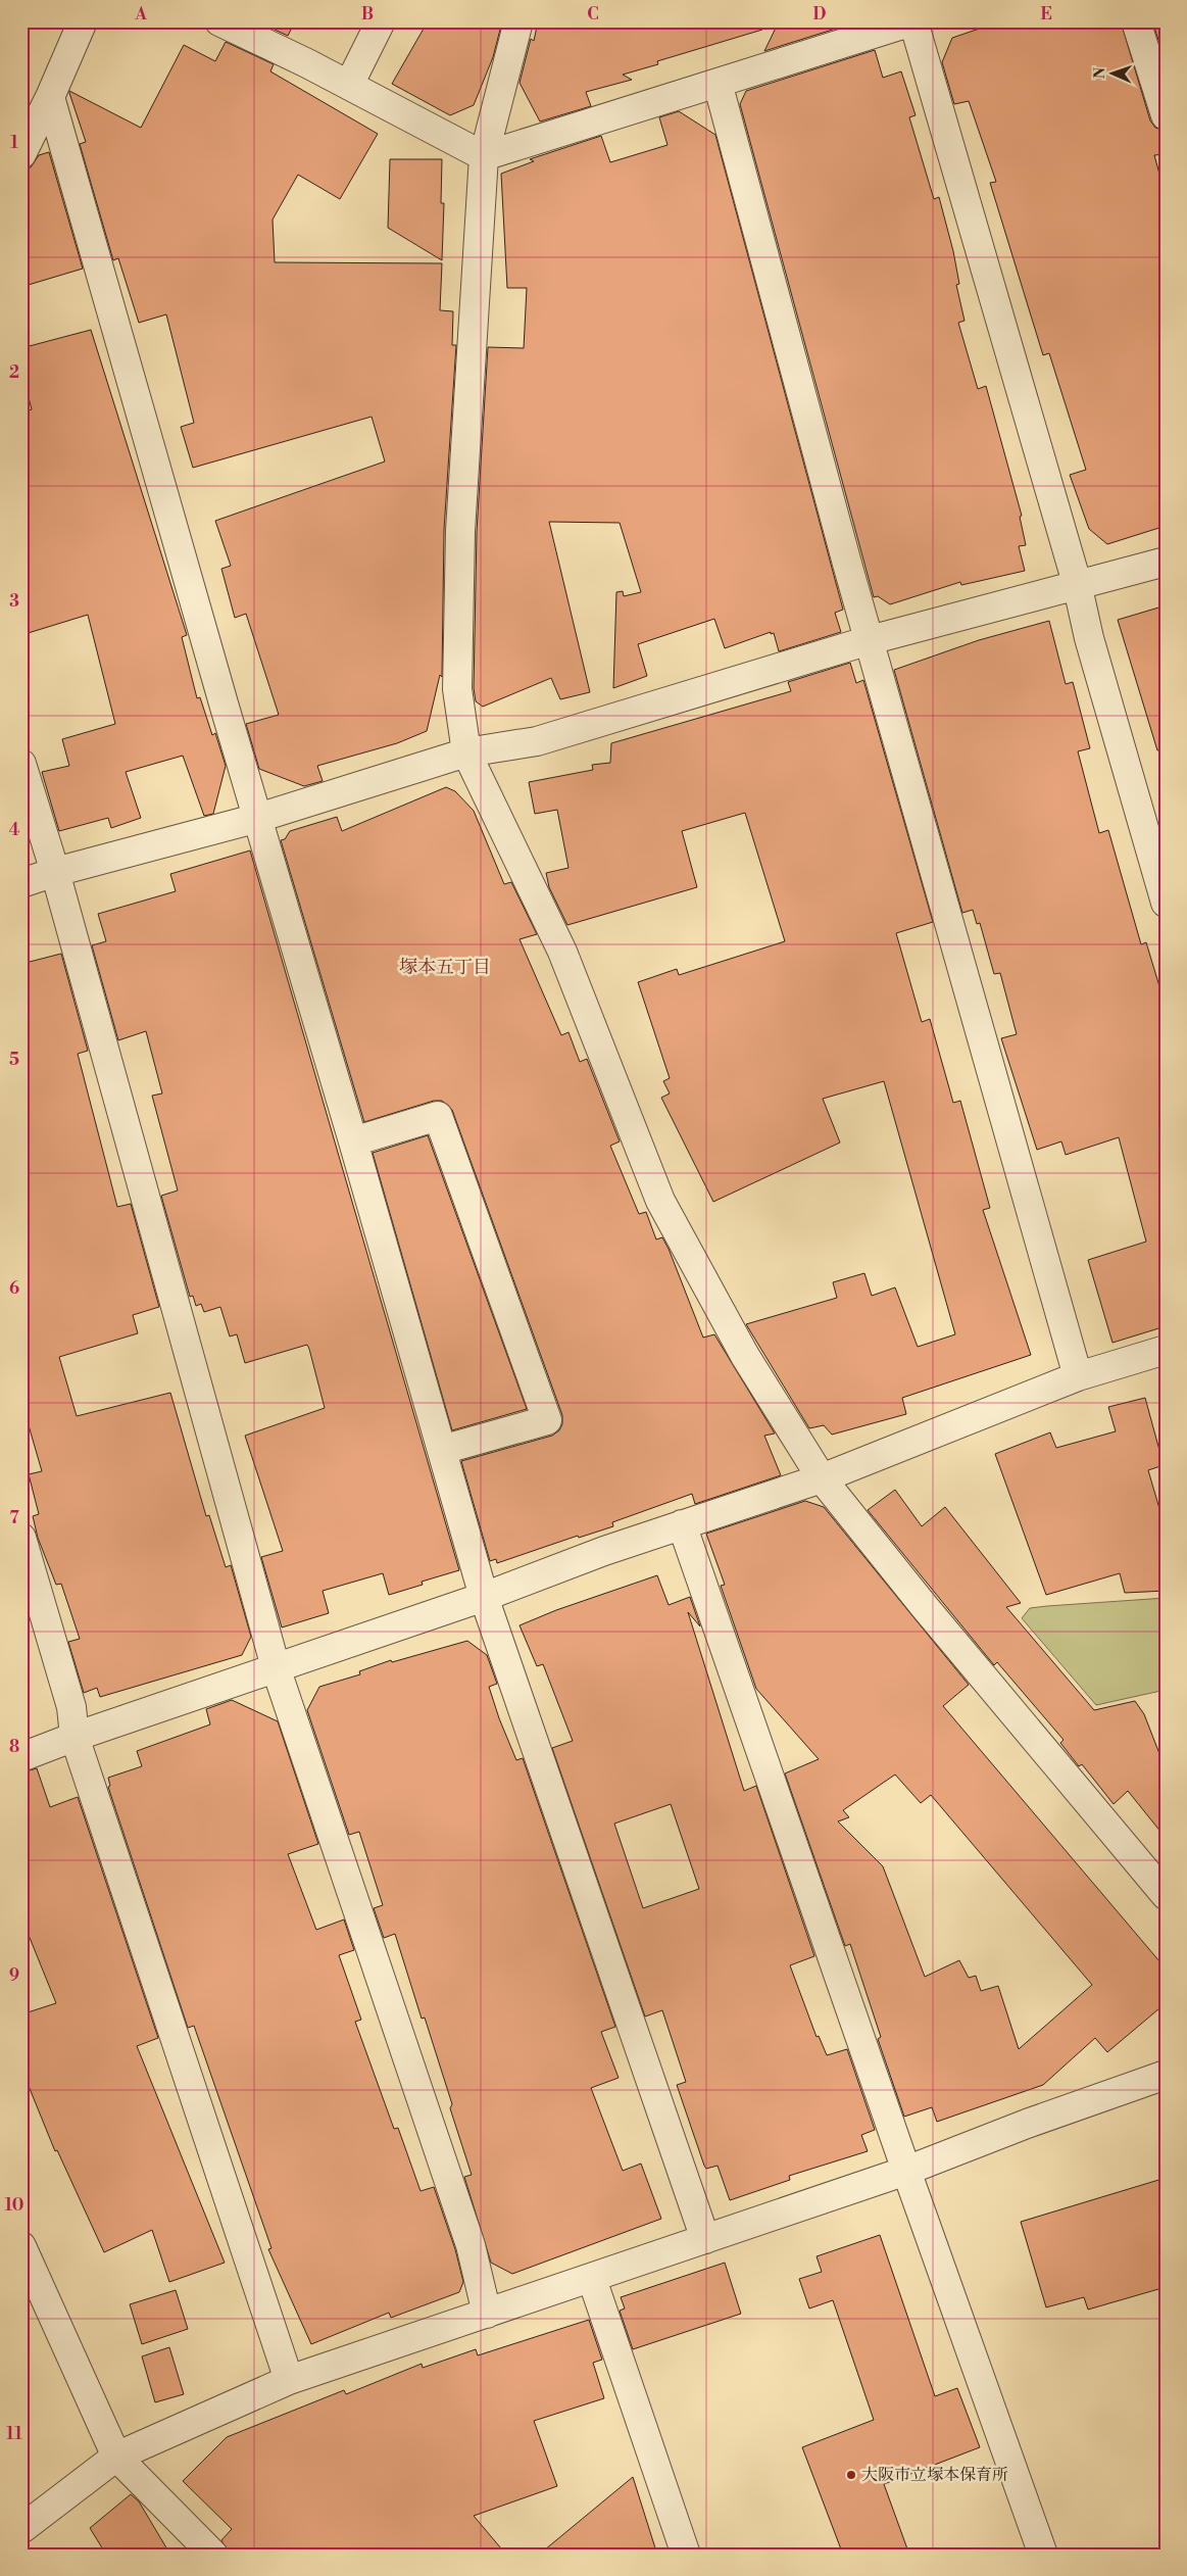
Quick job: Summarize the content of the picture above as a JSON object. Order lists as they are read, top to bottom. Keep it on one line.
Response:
{"districts":["塚本五丁目"],"places":["大阪市立塚本保育所"],"north":"left","grid":{"columns":["A","B","C","D","E"],"rows":["1","2","3","4","5","6","7","8","9","10","11"]}}
